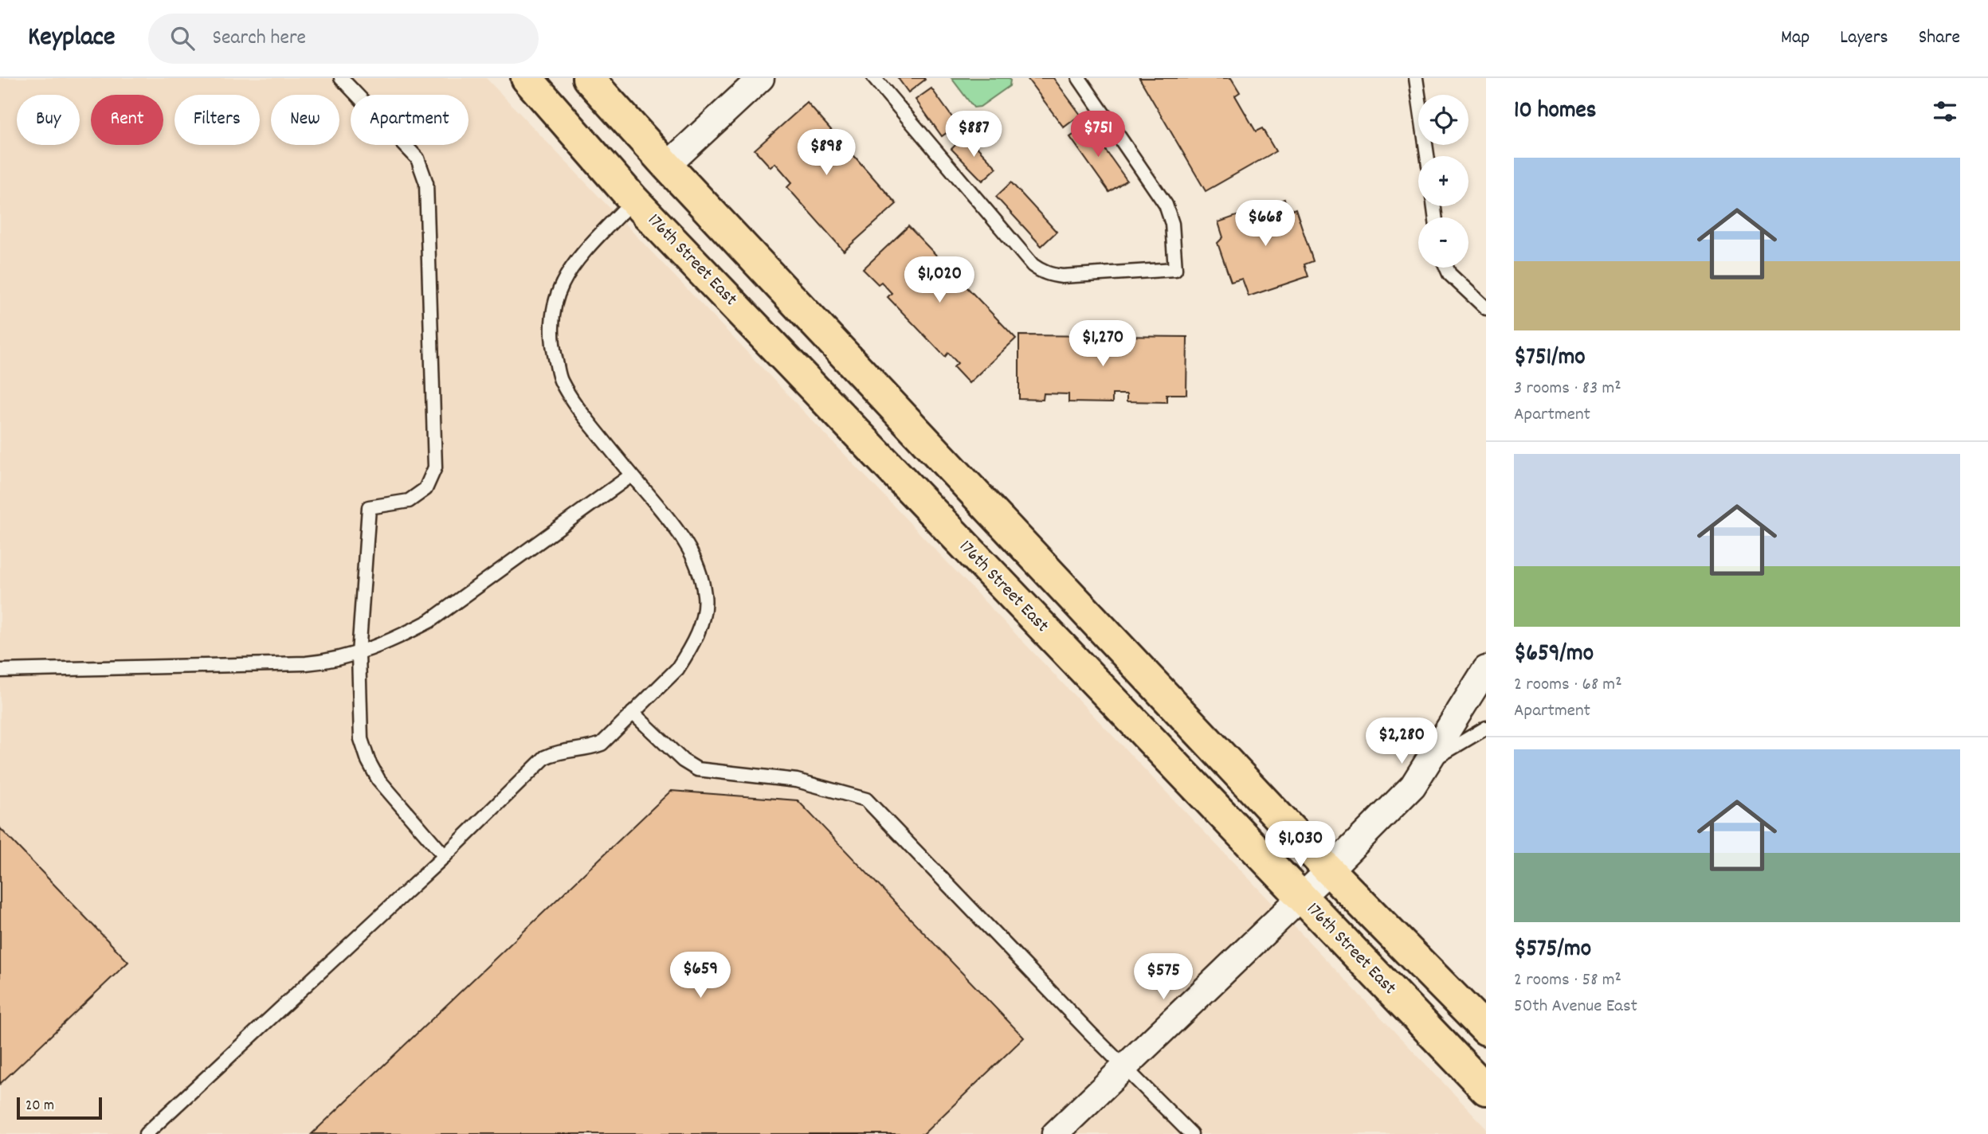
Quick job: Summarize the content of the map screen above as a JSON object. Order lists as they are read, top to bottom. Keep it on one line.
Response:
{"streets":{"main road":["176th Street East"]},"scale_bar":"20 m","page":{"header":"Keyplace","search":"Search here","nav":["Map","Layers","Share"],"heading":"10 homes","map_buttons":["+","−"],"chip":["Buy","Rent","Filters","New","Apartment"],"price":["$887","$751","$898","$668","$1,020","$1,270","$2,280","$1,030","$659","$575"],"list":[{"name":"$751/mo","note":"3 rooms · 83 m² · Apartment"},{"name":"$659/mo","note":"2 rooms · 68 m² · Apartment"},{"name":"$575/mo","note":"2 rooms · 58 m² · 50th Avenue East"}],"scale":"20 m"}}
